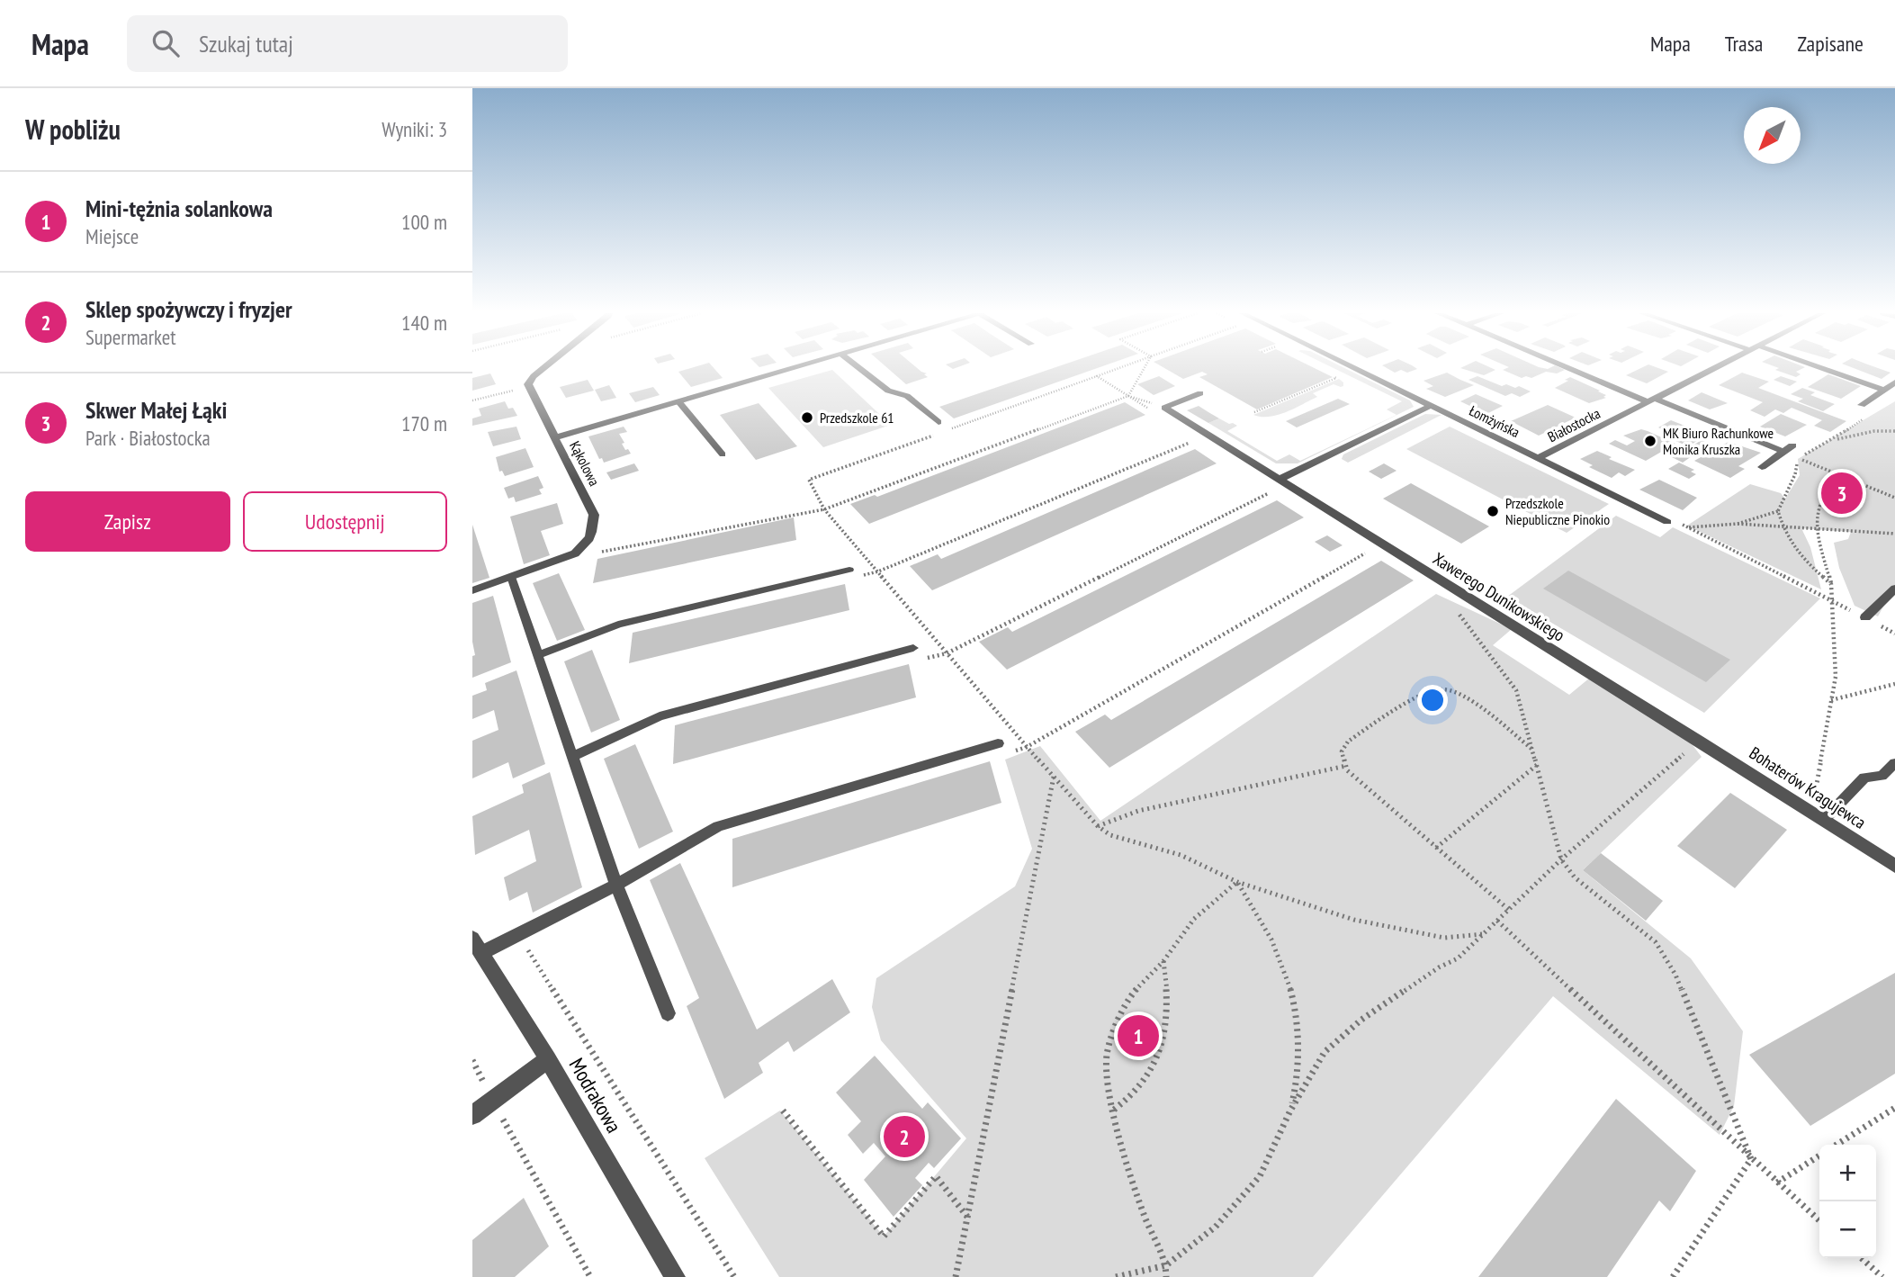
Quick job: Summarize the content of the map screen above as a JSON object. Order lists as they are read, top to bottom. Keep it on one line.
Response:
{"streets":{"street":["Łomżyńska","Białostocka","Kąkolowa","Xawerego Dunikowskiego","Bohaterów Kragujewca","Modrakowa"]},"crossings":[["Łomżyńska","Białostocka"],["Xawerego Dunikowskiego","Bohaterów Kragujewca"]],"places":["Przedszkole 61","MK Biuro Rachunkowe Monika Kruszka","Przedszkole Niepubliczne Pinokio"],"north":"bottom left","page":{"header":"Mapa","search":"Szukaj tutaj","nav":["Mapa","Trasa","Zapisane"],"heading":["W pobliżu","Wyniki: 3"],"list":[{"mark":"1","name":"Mini-tężnia solankowa","note":"Miejsce","value":"100 m"},{"mark":"2","name":"Sklep spożywczy i fryzjer","note":"Supermarket","value":"140 m"},{"mark":"3","name":"Skwer Małej Łąki","note":"Park · Białostocka","value":"170 m"}],"pins":["3","1","2"],"buttons":["Zapisz","Udostępnij"],"map_buttons":["+","−"]}}
